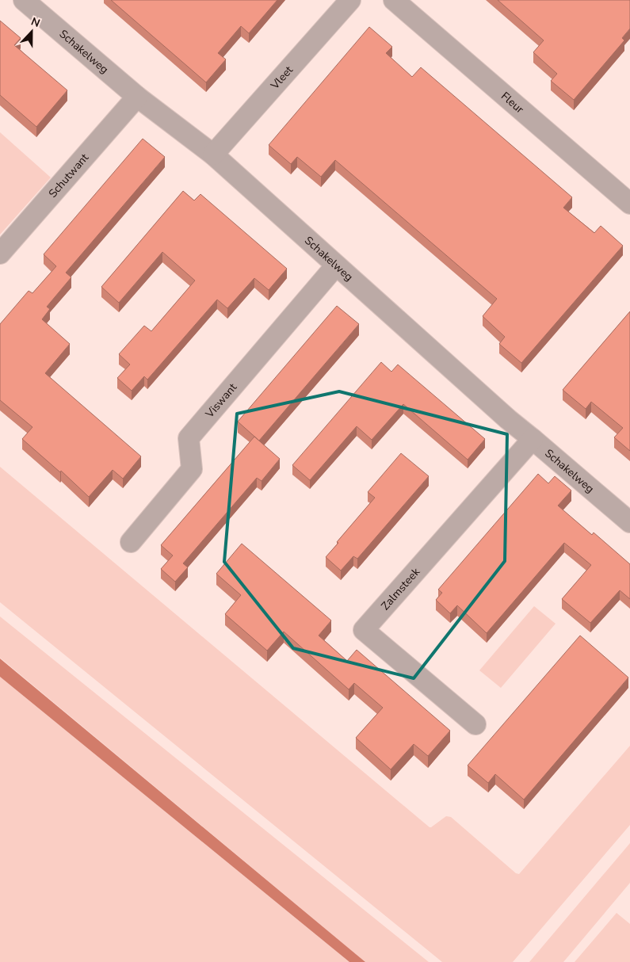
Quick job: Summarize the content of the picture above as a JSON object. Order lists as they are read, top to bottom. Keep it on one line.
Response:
{"streets":{"street":["Schakelweg","Vleet","Fleur","Schutwant","Viswant","Zalmsteek"]},"crossings":[["Schakelweg","Vleet"],["Schakelweg","Schutwant"],["Schakelweg","Viswant"],["Schakelweg","Zalmsteek"]],"north":"top"}
